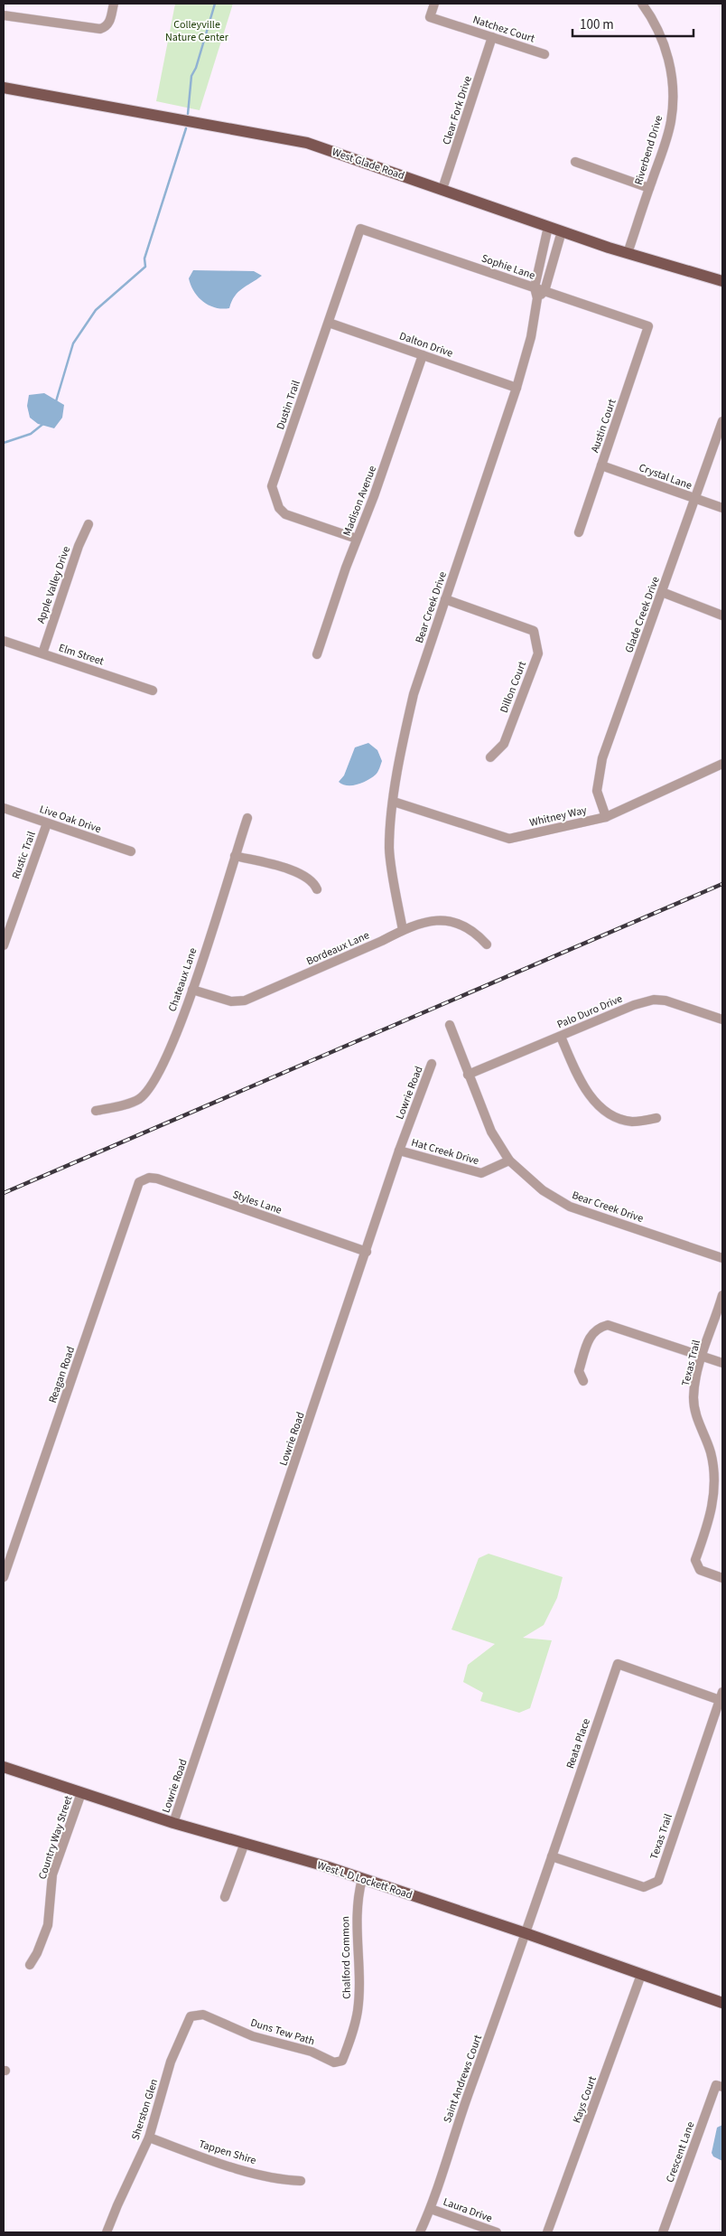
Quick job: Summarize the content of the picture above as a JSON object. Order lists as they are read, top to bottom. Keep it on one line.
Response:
{"streets":{"main road":["West Glade Road","West L D Lockett Road"],"street":["Natchez Court","Clear Fork Drive","Riverbend Drive","Sophie Lane","Dalton Drive","Dustin Trail","Austin Court","Crystal Lane","Madison Avenue","Apple Valley Drive","Bear Creek Drive","Glade Creek Drive","Elm Street","Dillon Court","Whitney Way","Live Oak Drive","Rustic Trail","Bordeaux Lane","Chateaux Lane","Palo Duro Drive","Lowrie Road","Hat Creek Drive","Styles Lane","Texas Trail","Reagan Road","Reata Place","Country Way Street","Chalford Common","Duns Tew Path","Saint Andrews Court","Kays Court","Sherston Glen","Tappen Shire","Crescent Lane","Laura Drive"]},"crossings":[["Natchez Court","Clear Fork Drive"],["Clear Fork Drive","West Glade Road"],["Riverbend Drive","West Glade Road"],["West Glade Road","Bear Creek Drive"],["Sophie Lane","Dustin Trail"],["Sophie Lane","Austin Court"],["Sophie Lane","Bear Creek Drive"],["Dalton Drive","Dustin Trail"],["Dalton Drive","Madison Avenue"],["Dalton Drive","Bear Creek Drive"],["Dustin Trail","Madison Avenue"],["Austin Court","Crystal Lane"],["Crystal Lane","Glade Creek Drive"],["Apple Valley Drive","Elm Street"],["Bear Creek Drive","Dillon Court"],["Bear Creek Drive","Whitney Way"],["Bear Creek Drive","Bordeaux Lane"],["Bear Creek Drive","Palo Duro Drive"],["Bear Creek Drive","Hat Creek Drive"],["Glade Creek Drive","Whitney Way"],["Live Oak Drive","Rustic Trail"],["Bordeaux Lane","Chateaux Lane"],["Lowrie Road","Hat Creek Drive"],["Lowrie Road","Styles Lane"],["Lowrie Road","West L D Lockett Road"],["Styles Lane","Reagan Road"],["Texas Trail","Reata Place"],["Reata Place","West L D Lockett Road"],["Reata Place","Saint Andrews Court"],["Country Way Street","West L D Lockett Road"],["West L D Lockett Road","Chalford Common"],["West L D Lockett Road","Saint Andrews Court"],["West L D Lockett Road","Kays Court"],["Chalford Common","Duns Tew Path"],["Duns Tew Path","Sherston Glen"],["Saint Andrews Court","Laura Drive"],["Sherston Glen","Tappen Shire"]],"parks":["Colleyville Nature Center"],"scale_bar":"100 m"}
